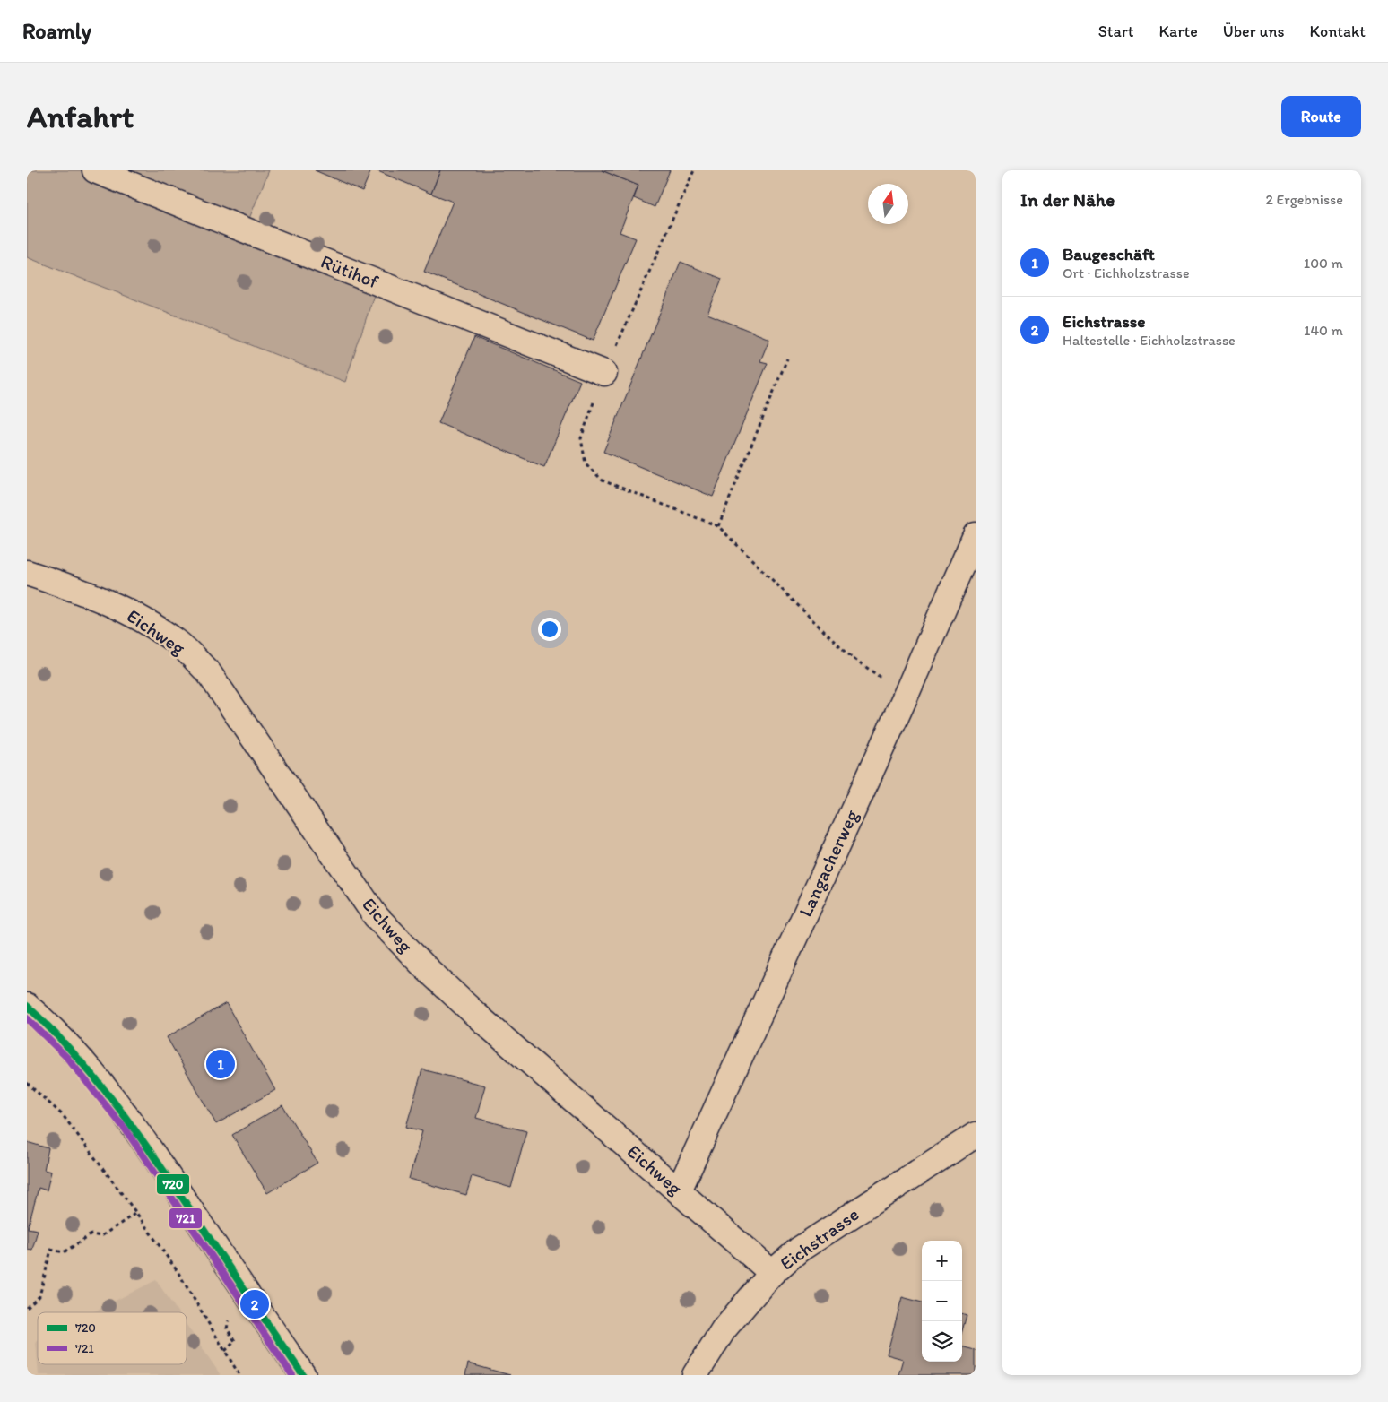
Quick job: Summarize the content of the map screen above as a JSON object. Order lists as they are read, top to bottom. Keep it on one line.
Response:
{"streets":{"street":["Rütihof","Eichweg","Langacherweg","Eichstrasse"]},"crossings":[["Eichweg","Langacherweg"],["Eichweg","Eichstrasse"]],"lines":["transit line 720","transit line 721"],"legend":["720","721"],"north":"top","page":{"header":"Roamly","nav":["Start","Karte","Über uns","Kontakt"],"buttons":"Route","title":"Anfahrt","heading":["In der Nähe","2 Ergebnisse"],"list":[{"mark":"1","name":"Baugeschäft","note":"Ort · Eichholzstrasse","value":"100 m"},{"mark":"2","name":"Eichstrasse","note":"Haltestelle · Eichholzstrasse","value":"140 m"}],"pins":["1","2"],"map_buttons":["+","−"]}}
